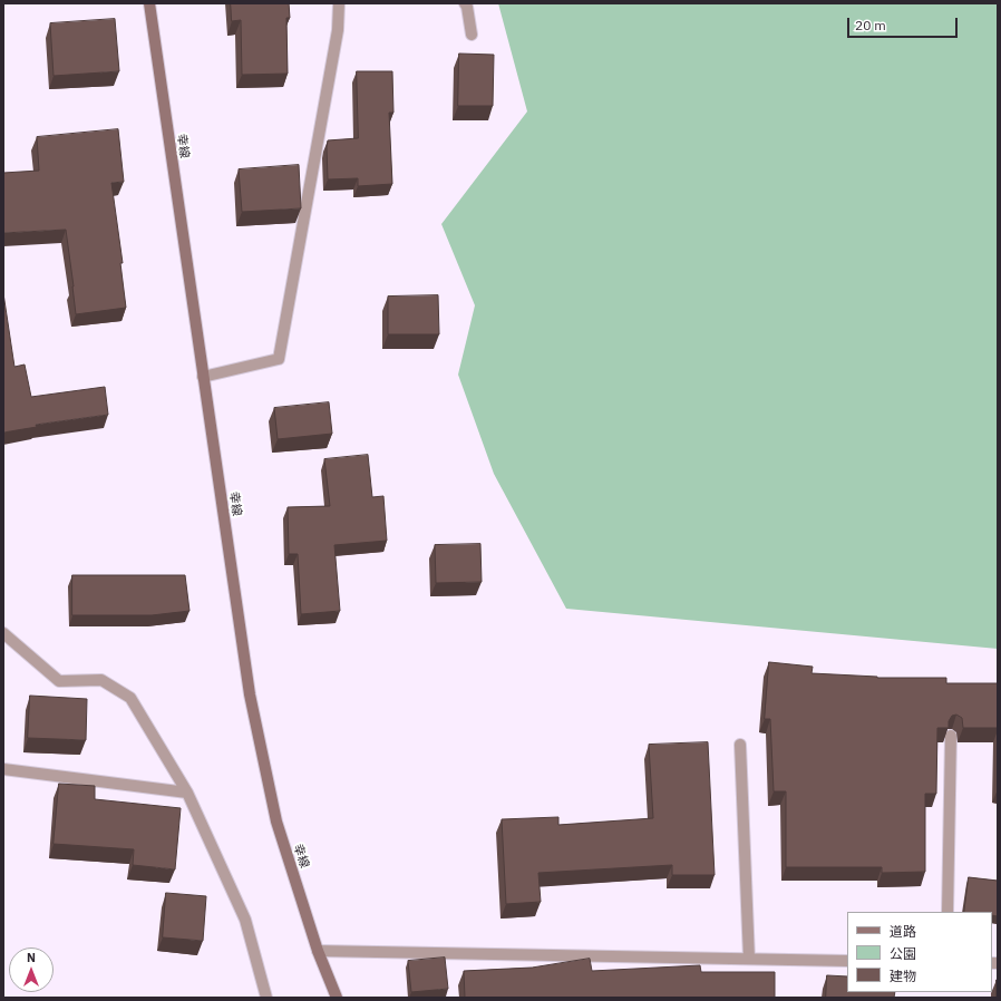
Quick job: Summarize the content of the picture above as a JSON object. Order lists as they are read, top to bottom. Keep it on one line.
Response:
{"streets":{"street":["幸線"]},"legend":["道路","公園","建物"],"scale_bar":"20 m","north":"top"}
